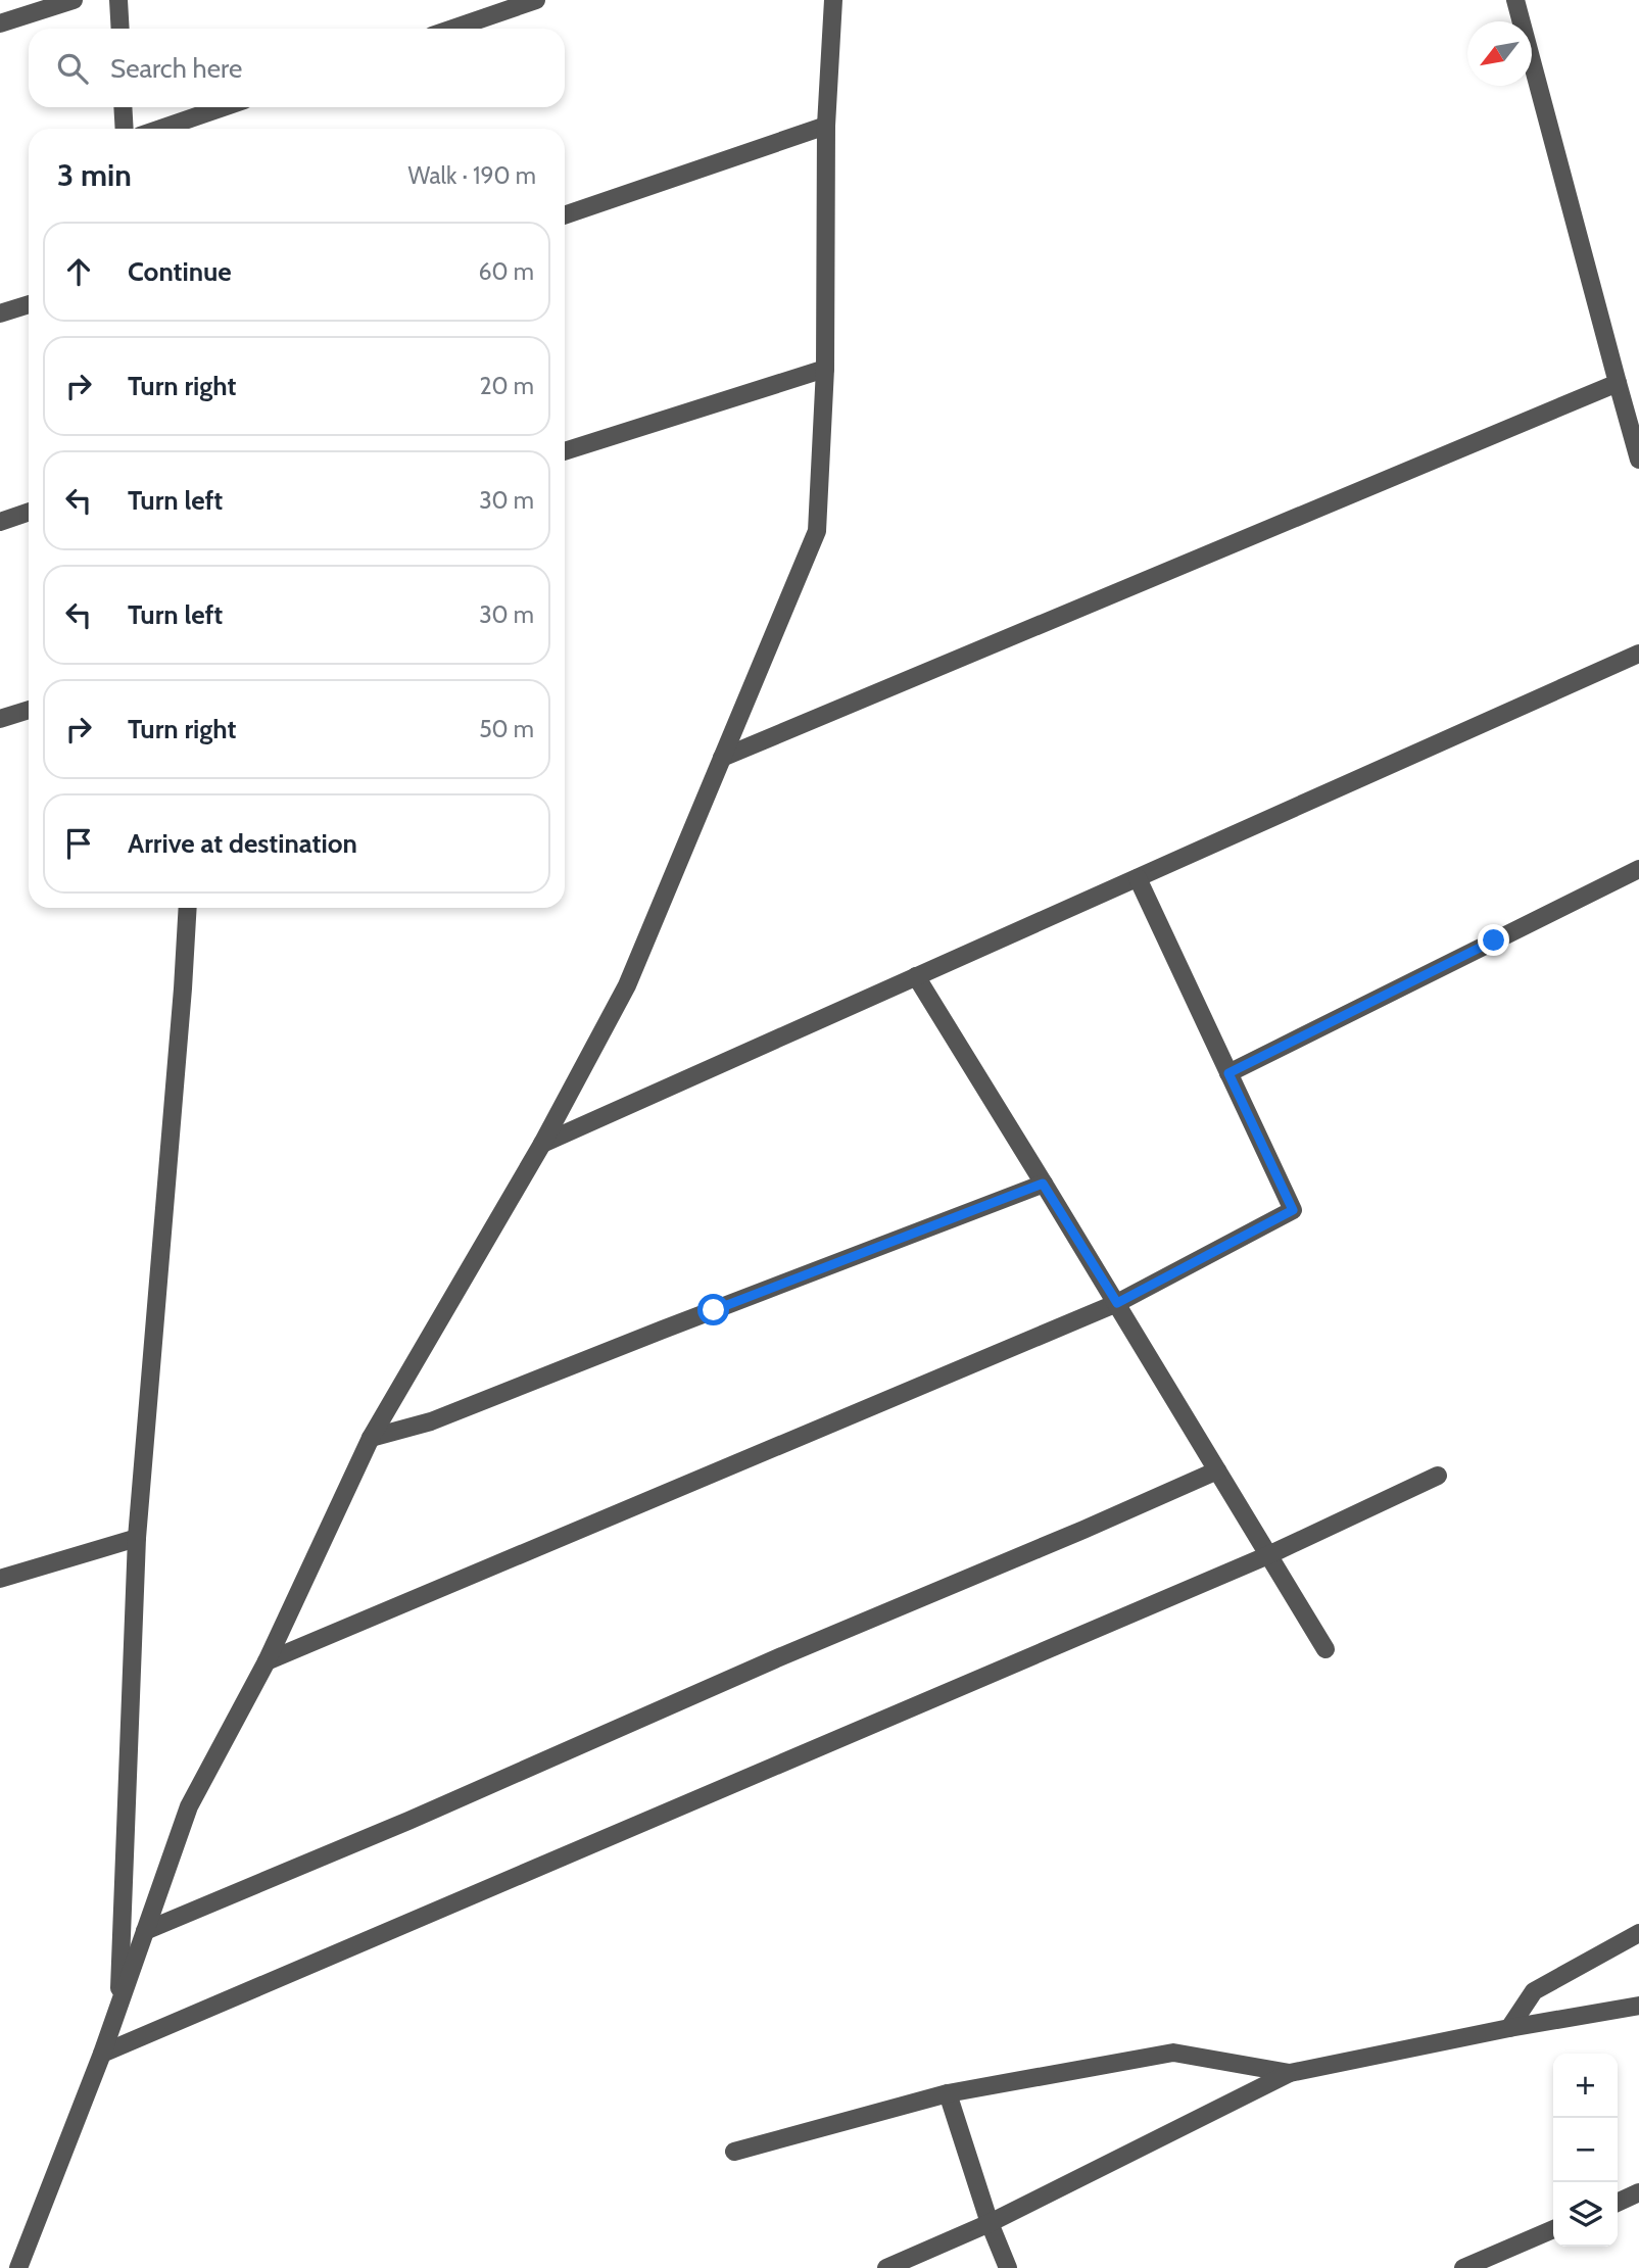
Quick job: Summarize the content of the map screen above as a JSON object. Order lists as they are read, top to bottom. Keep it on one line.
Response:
{"north":"bottom left","page":{"search":"Search here","heading":["3 min","Walk · 190 m"],"list":[["Continue","60 m"],["Turn right","20 m"],["Turn left","30 m"],["Turn left","30 m"],["Turn right","50 m"],"Arrive at destination"],"map_buttons":["+","−"]}}
